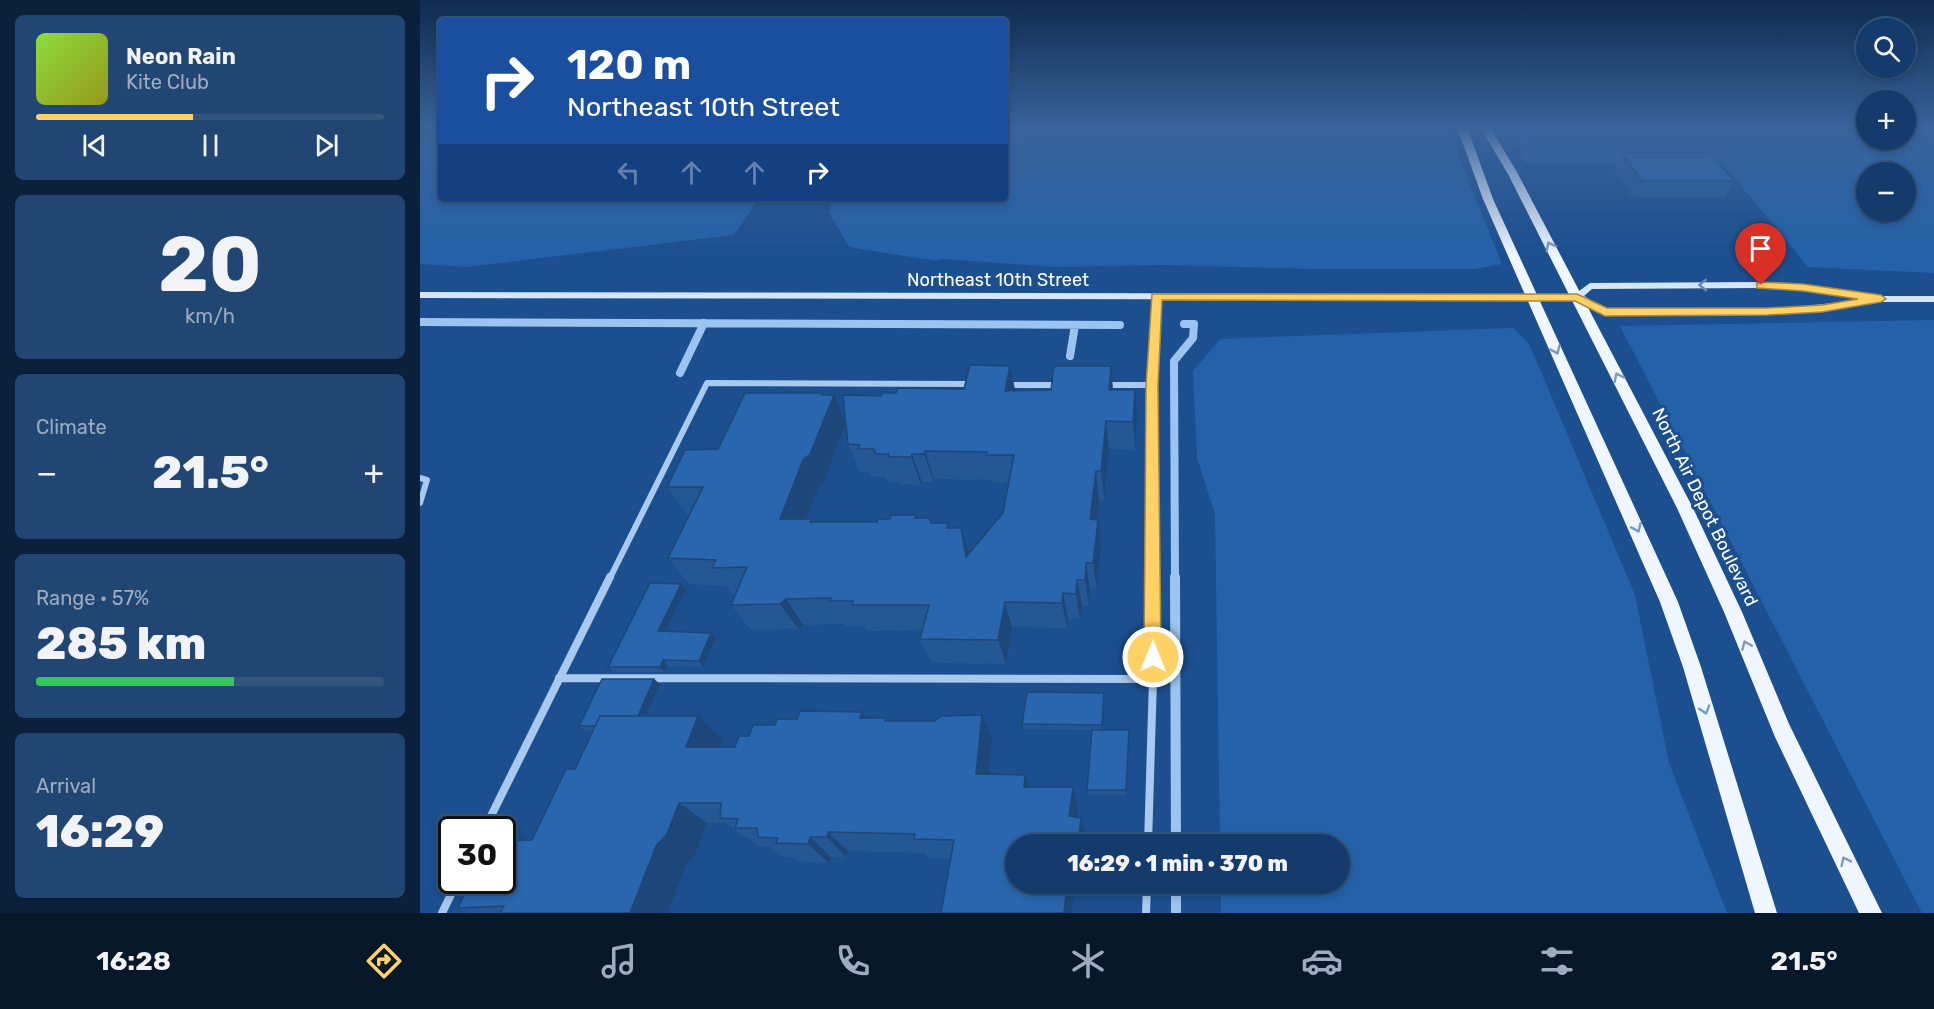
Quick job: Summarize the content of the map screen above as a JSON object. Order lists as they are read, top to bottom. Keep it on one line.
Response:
{"streets":{"main road":["Northeast 10th Street","North Air Depot Boulevard"]},"crossings":[["Northeast 10th Street","North Air Depot Boulevard"]],"page":{"map_buttons":["+","−"],"turn":["120 m","Northeast 10th Street"],"song":["Neon Rain","Kite Club"],"tile":[["20","km/h"],"Climate",["Range · 57%","285 km"],["Arrival","16:29"]],"heat":["−","21.5°","+"],"limit":"30","trip":"16:29 · 1 min · 370 m","tabs":["16:28","21.5°"]}}
